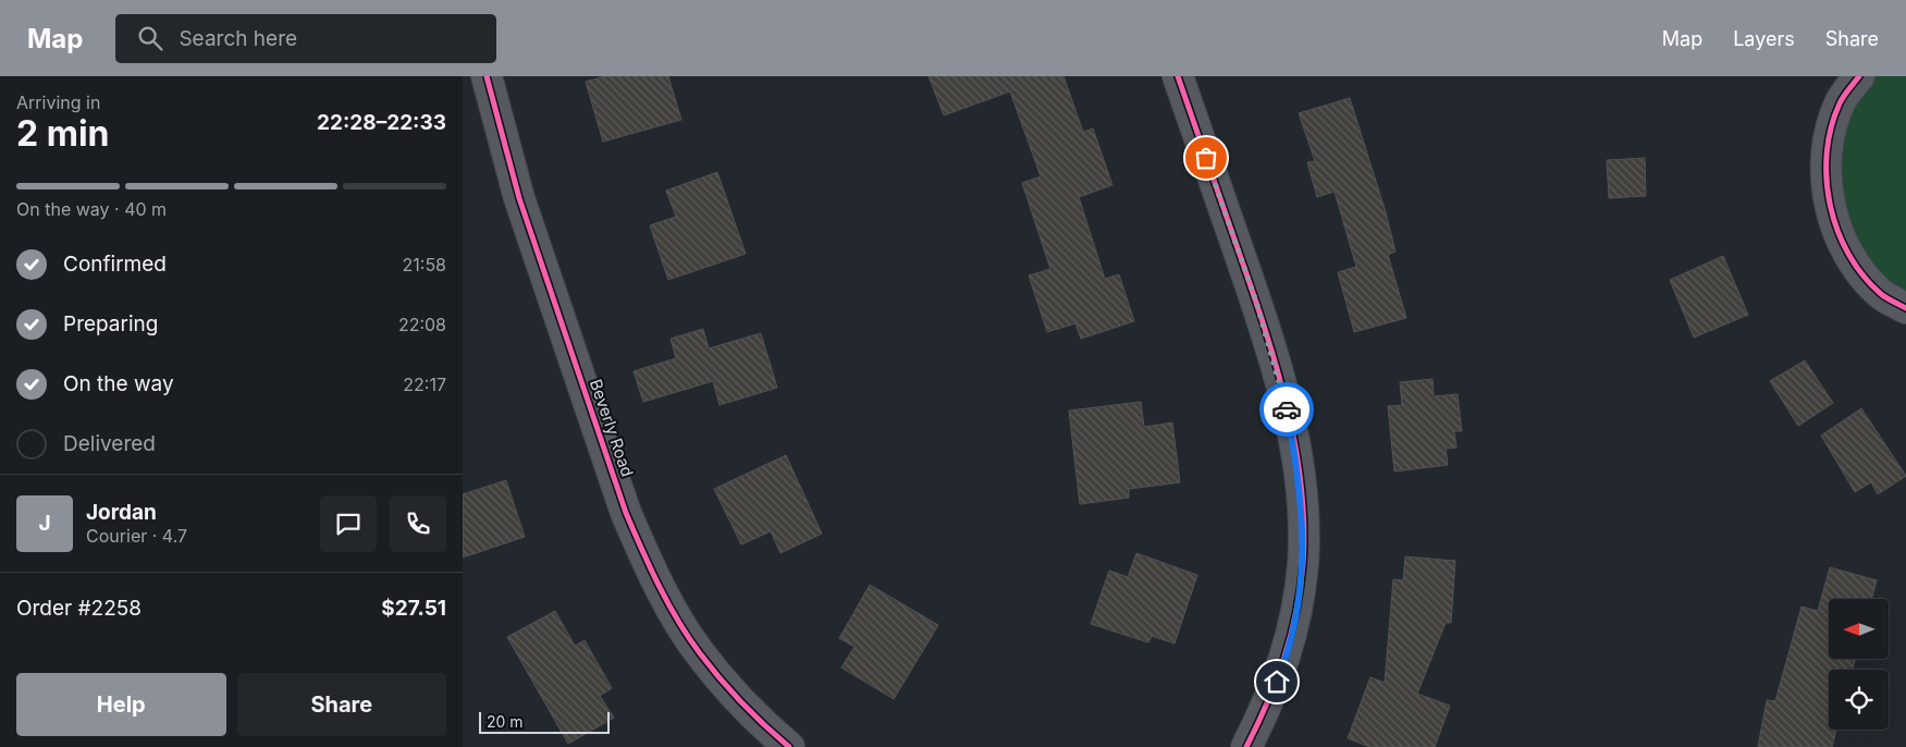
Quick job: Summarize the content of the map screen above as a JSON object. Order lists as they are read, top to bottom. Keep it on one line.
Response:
{"streets":{"street":["Beverly Road"]},"scale_bar":"20 m","north":"left","page":{"header":"Map","search":"Search here","nav":["Map","Layers","Share"],"heading":["2 min","Arriving in","22:28–22:33"],"panel":["Jordan","Courier · 4.7","Order #2258","$27.51"],"bar":"On the way · 40 m","list":[["Confirmed","21:58"],["Preparing","22:08"],["On the way","22:17"],"Delivered"],"round":"J","buttons":["Help","Share"],"scale":"20 m"}}
